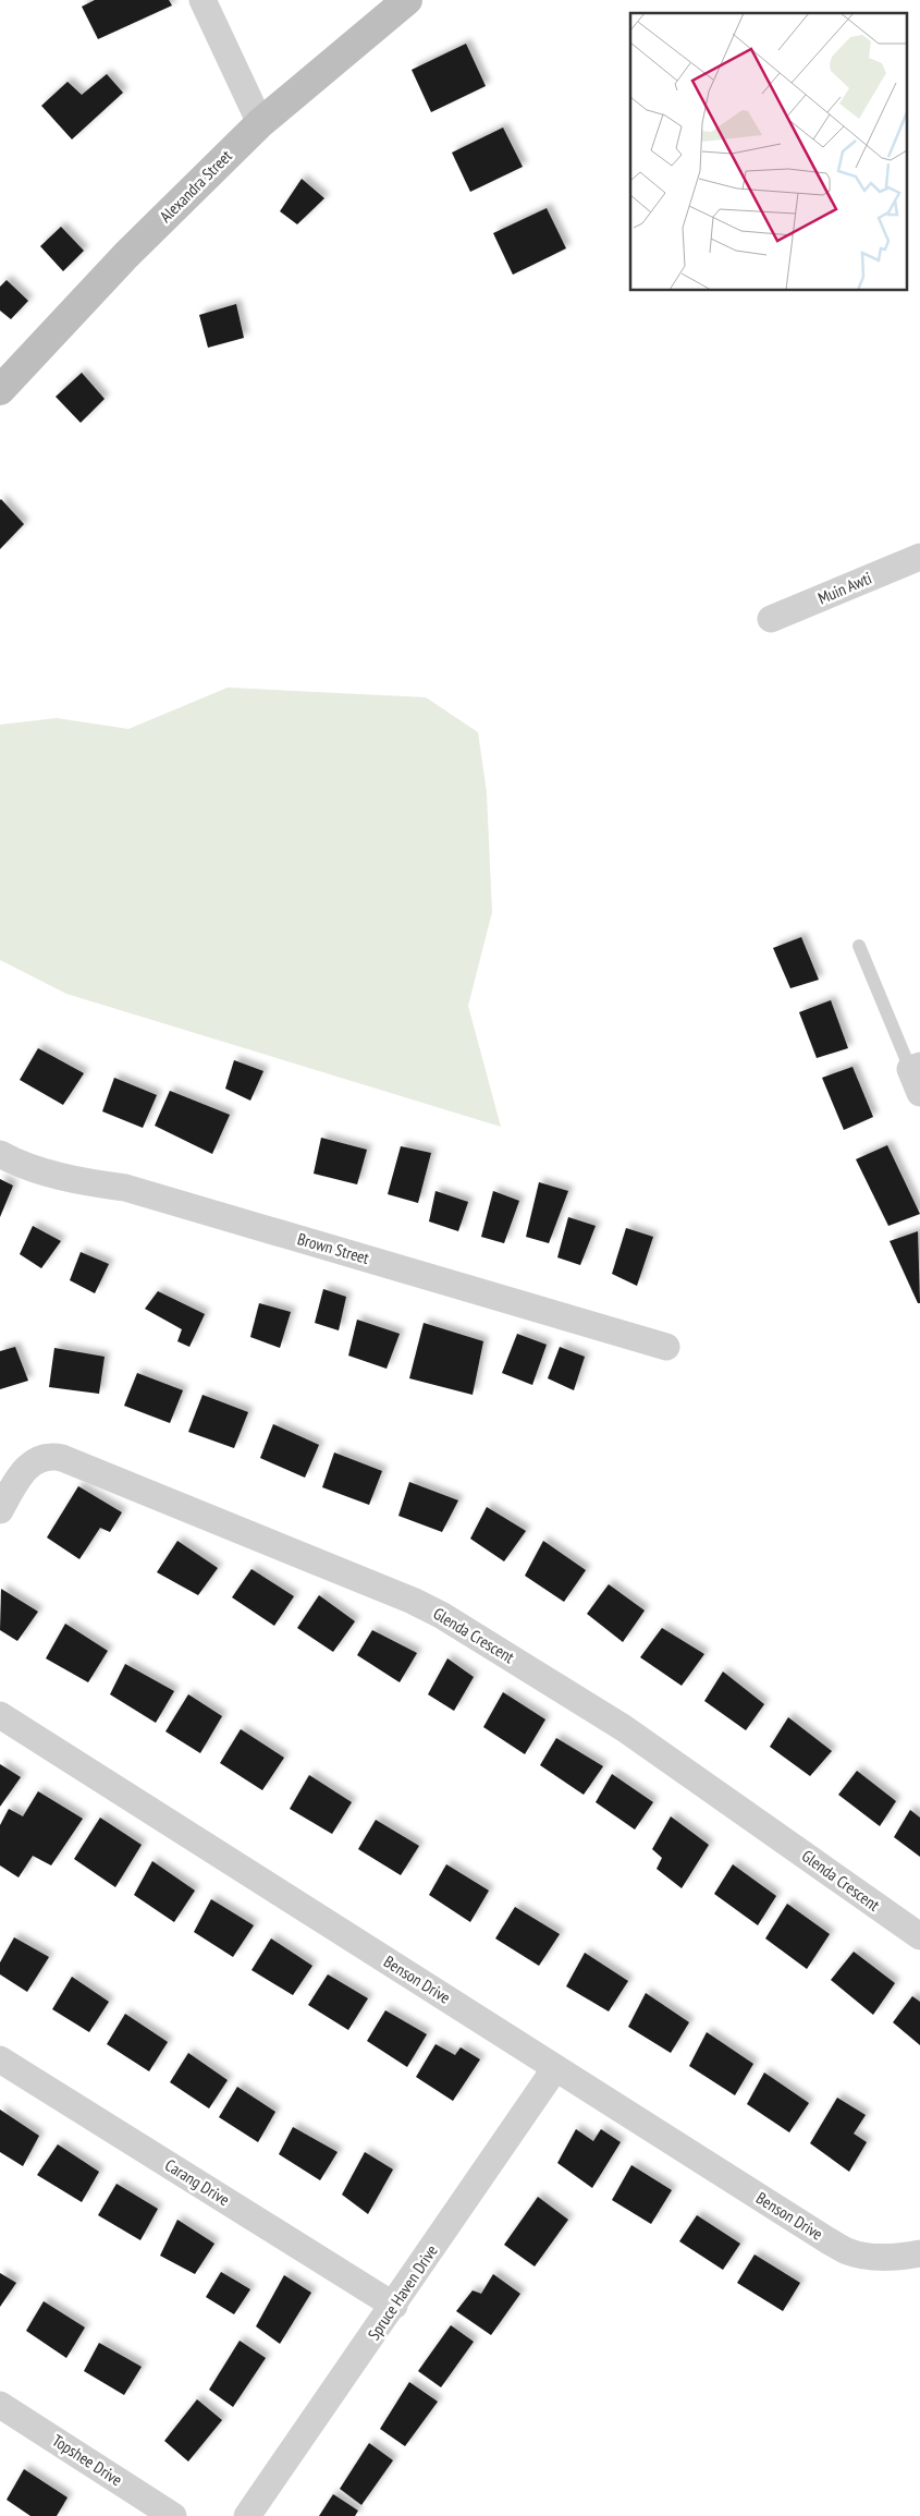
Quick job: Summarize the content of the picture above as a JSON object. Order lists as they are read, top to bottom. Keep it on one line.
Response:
{"streets":{"main road":["Alexandra Street"],"street":["Muin Awti","Brown Street","Glenda Crescent","Benson Drive","Carang Drive","Spruce Haven Drive","Topshee Drive"]},"crossings":[["Benson Drive","Spruce Haven Drive"],["Carang Drive","Spruce Haven Drive"]]}
